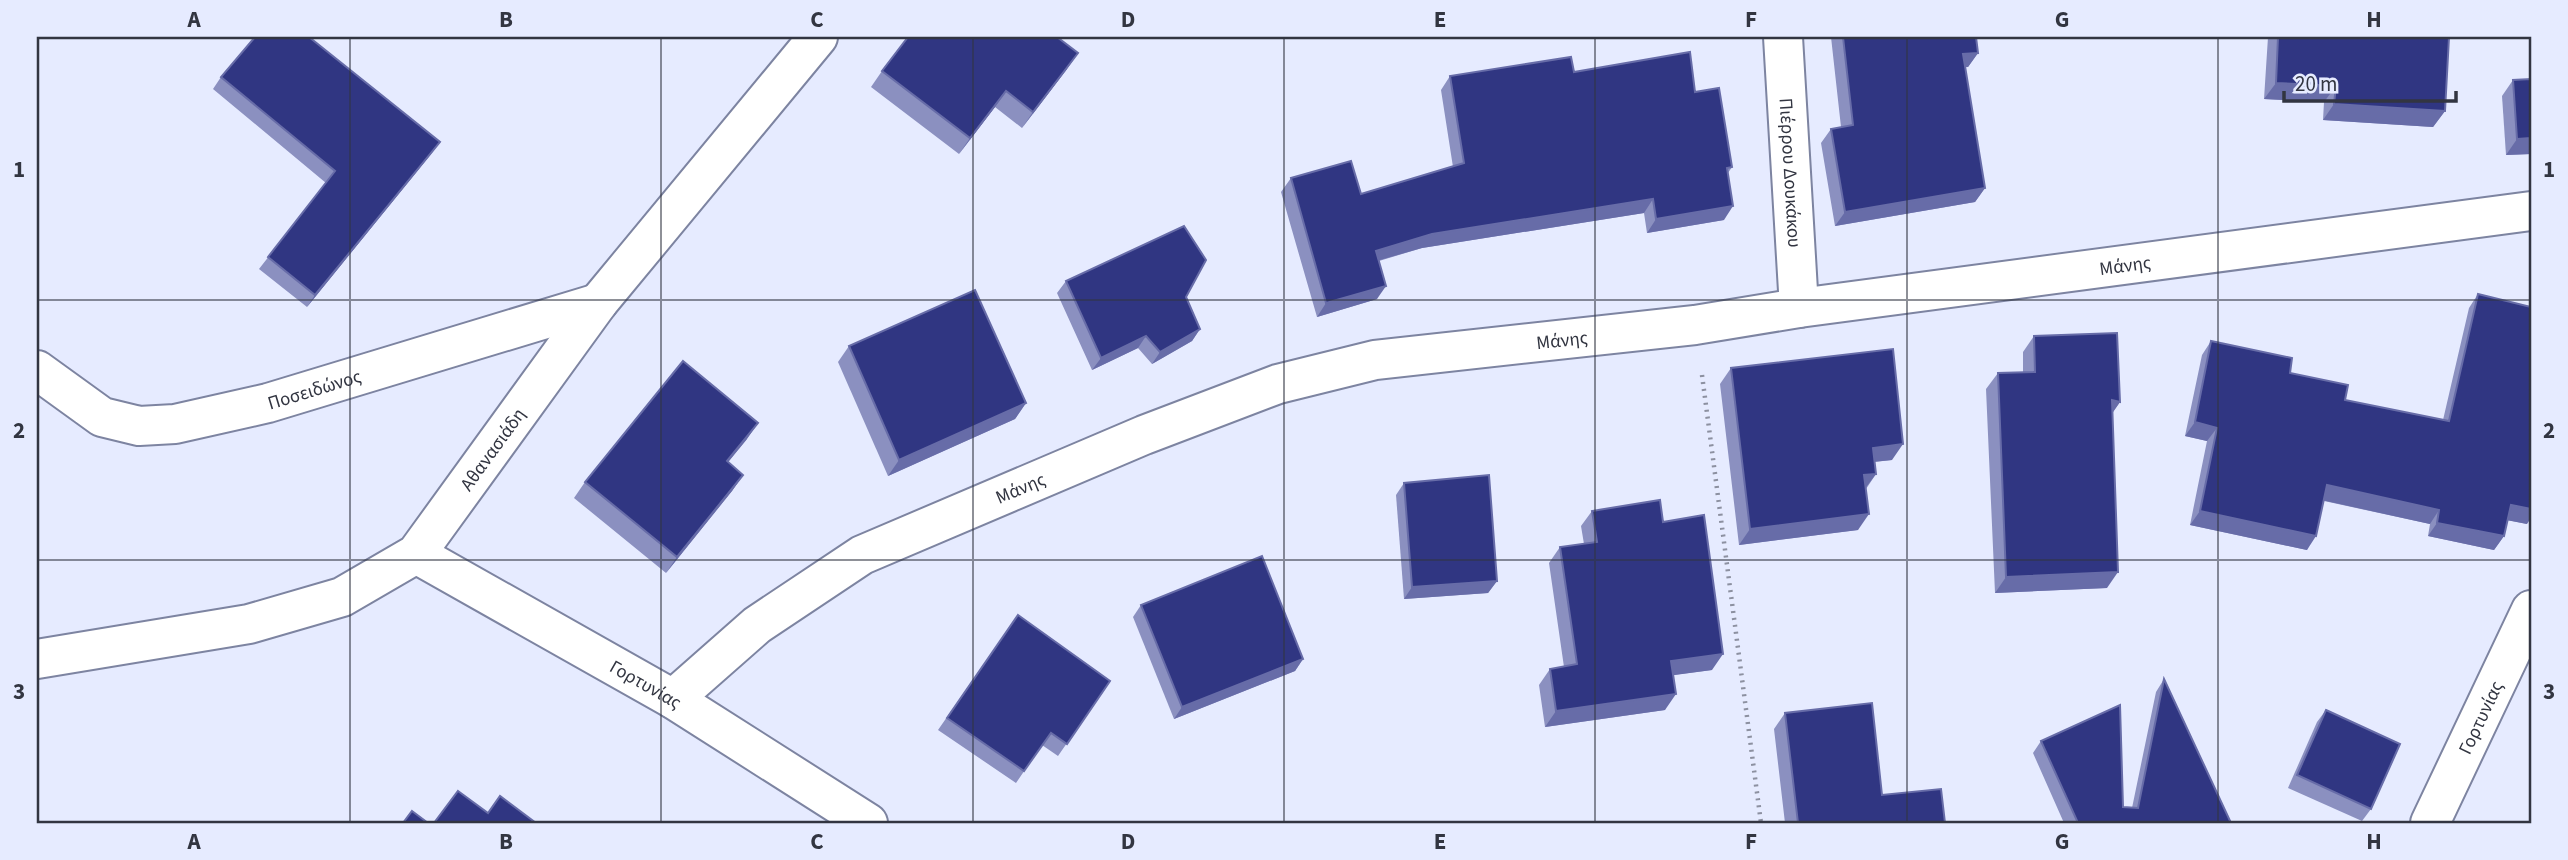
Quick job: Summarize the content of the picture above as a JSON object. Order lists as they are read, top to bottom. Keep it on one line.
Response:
{"streets":{"street":["Πιέρρου Δουκάκου","Μάνης","Ποσειδώνος","Αθανασιάδη","Γορτυνίας"]},"crossings":[["Πιέρρου Δουκάκου","Μάνης"],["Μάνης","Γορτυνίας"],["Ποσειδώνος","Αθανασιάδη"],["Αθανασιάδη","Γορτυνίας"]],"scale_bar":"20 m","grid":{"columns":["A","B","C","D","E","F","G","H"],"rows":["1","2","3"]}}
